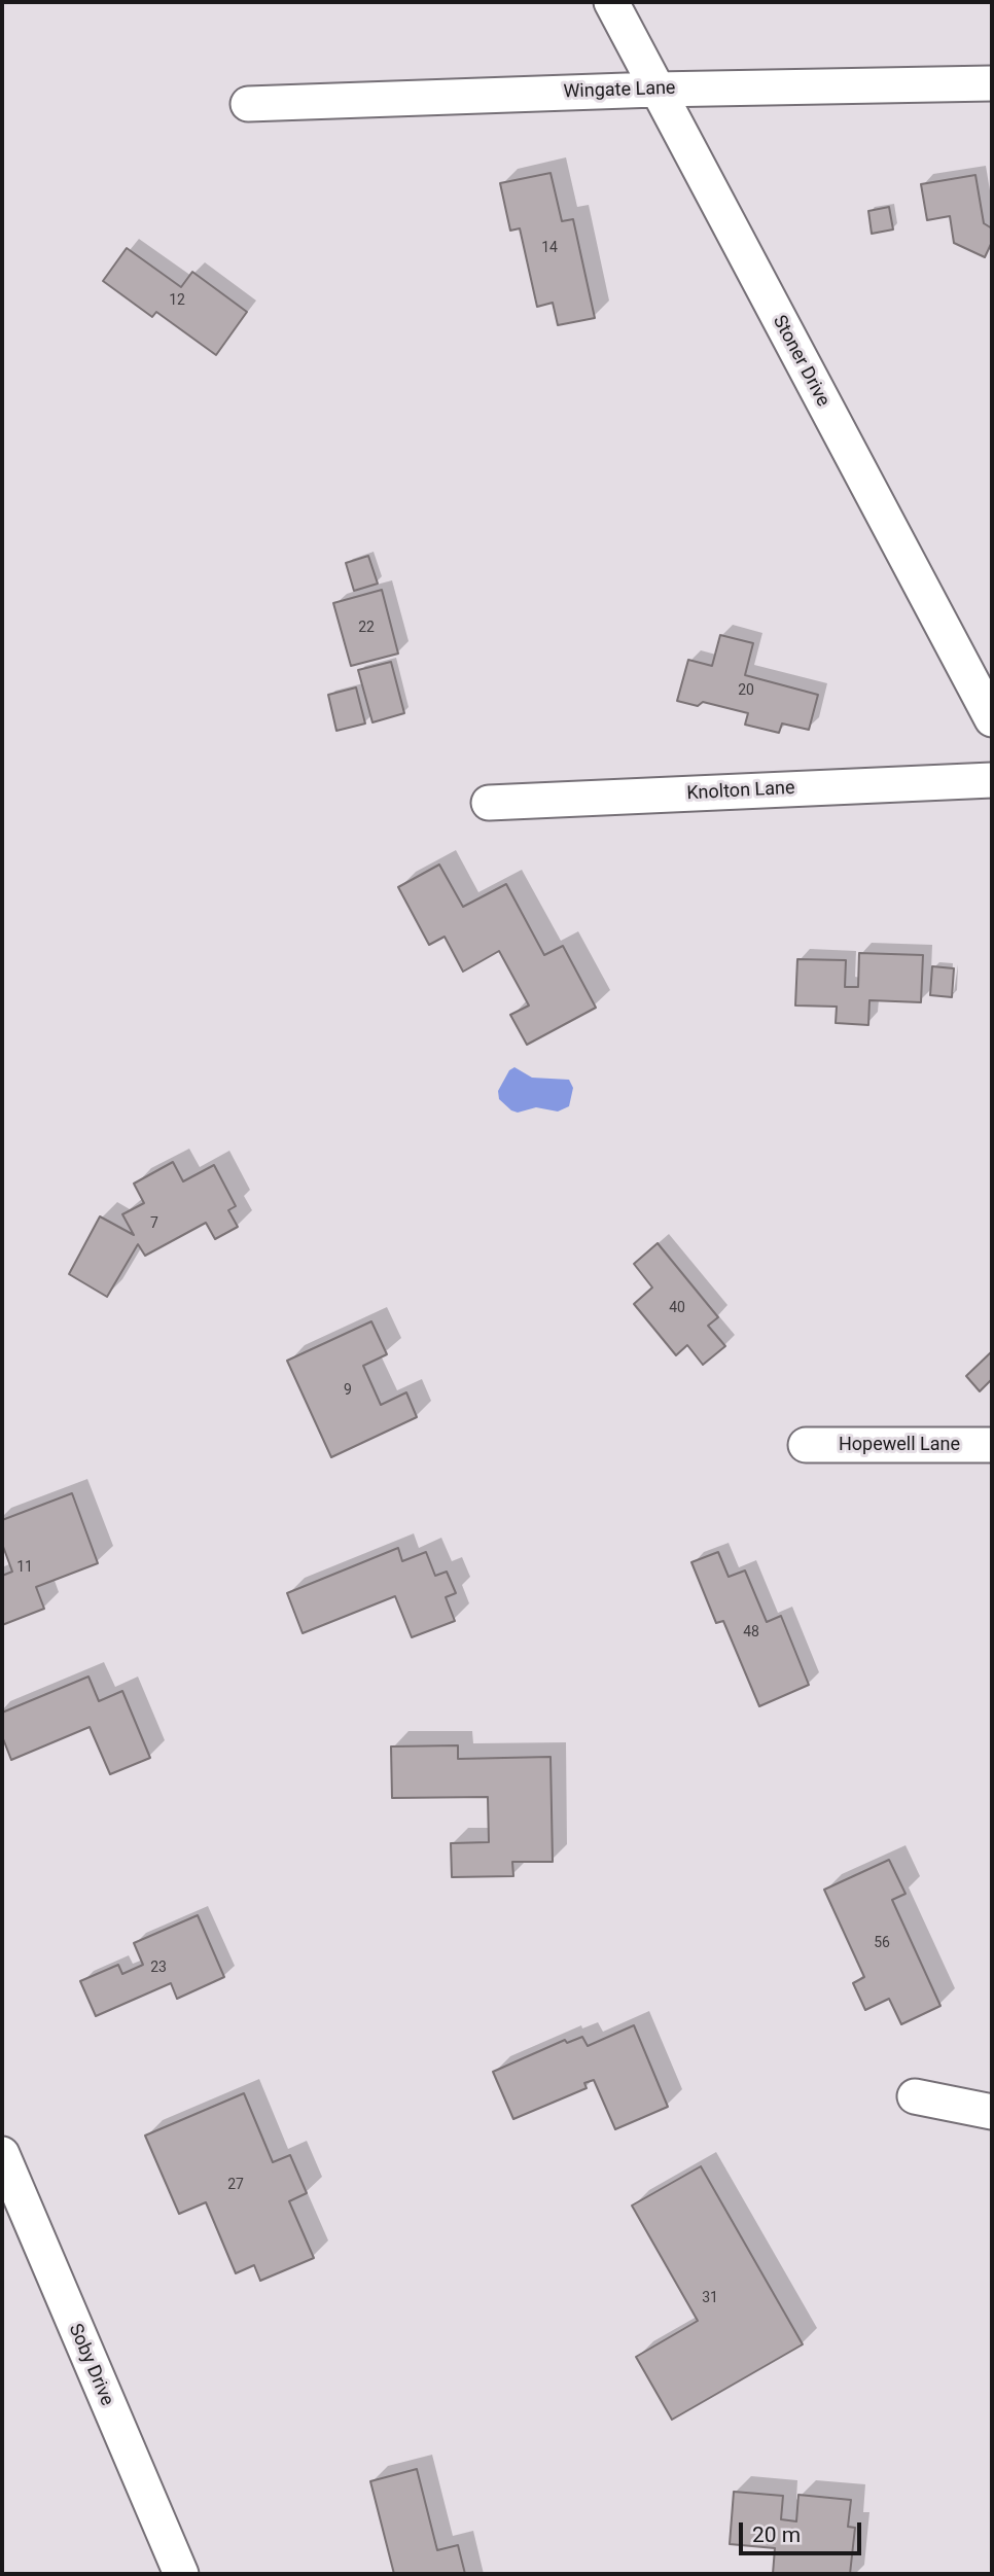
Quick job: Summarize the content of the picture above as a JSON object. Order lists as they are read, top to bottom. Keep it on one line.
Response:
{"streets":{"street":["Wingate Lane","Stoner Drive","Knolton Lane","Hopewell Lane","Soby Drive"]},"crossings":[["Wingate Lane","Stoner Drive"]],"house_numbers":["14","12","22","20","7","40","9","11","48","56","23","27","31"],"scale_bar":"20 m"}
